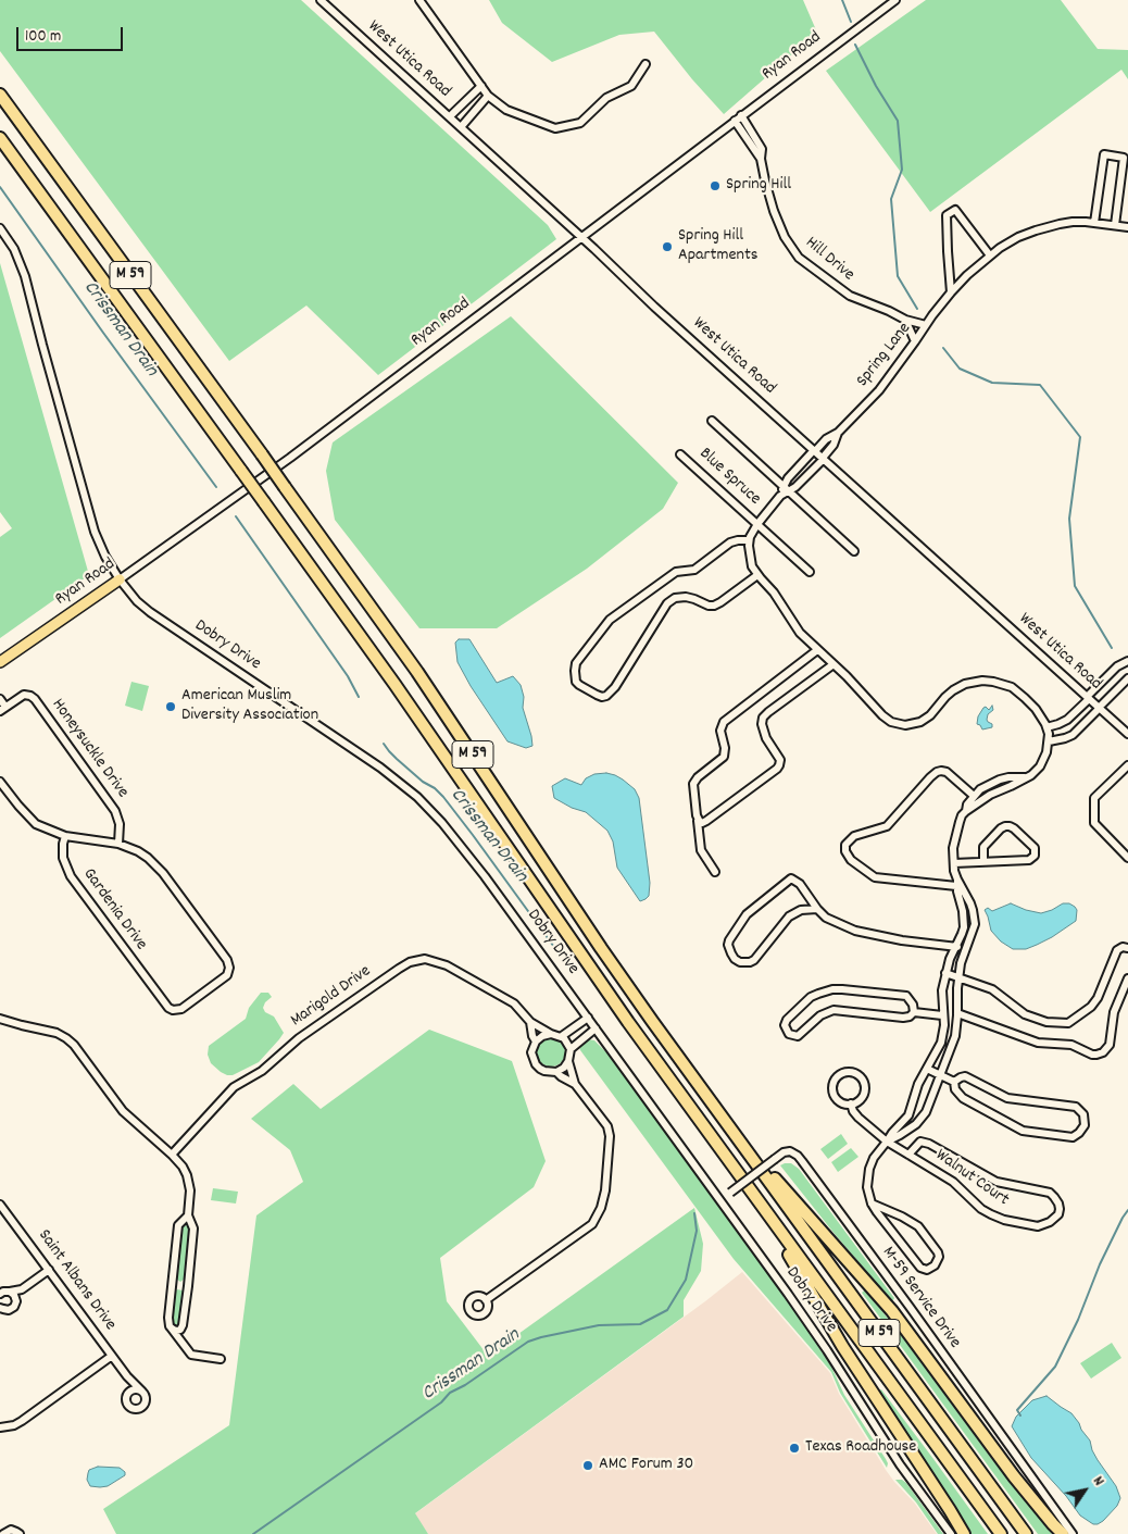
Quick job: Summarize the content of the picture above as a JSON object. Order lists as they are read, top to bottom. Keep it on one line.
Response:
{"streets":{"highway":["M 59"],"main road":["Ryan Road"],"street":["West Utica Road","Hill Drive","Spring Lane","Blue Spruce","Dobry Drive","Honeysuckle Drive","Gardenia Drive","Marigold Drive","Walnut Court","Saint Albans Drive","M-59 Service Drive"]},"crossings":[["Ryan Road","West Utica Road"],["Ryan Road","Hill Drive"],["Ryan Road","Dobry Drive"],["West Utica Road","Spring Lane"],["Hill Drive","Spring Lane"],["Dobry Drive","M-59 Service Drive"],["Honeysuckle Drive","Gardenia Drive"]],"water":["Crissman Drain"],"places":["Spring Hill","Spring Hill Apartments","American Muslim Diversity Association","Texas Roadhouse","AMC Forum 30"],"scale_bar":"100 m","north":"top right"}
